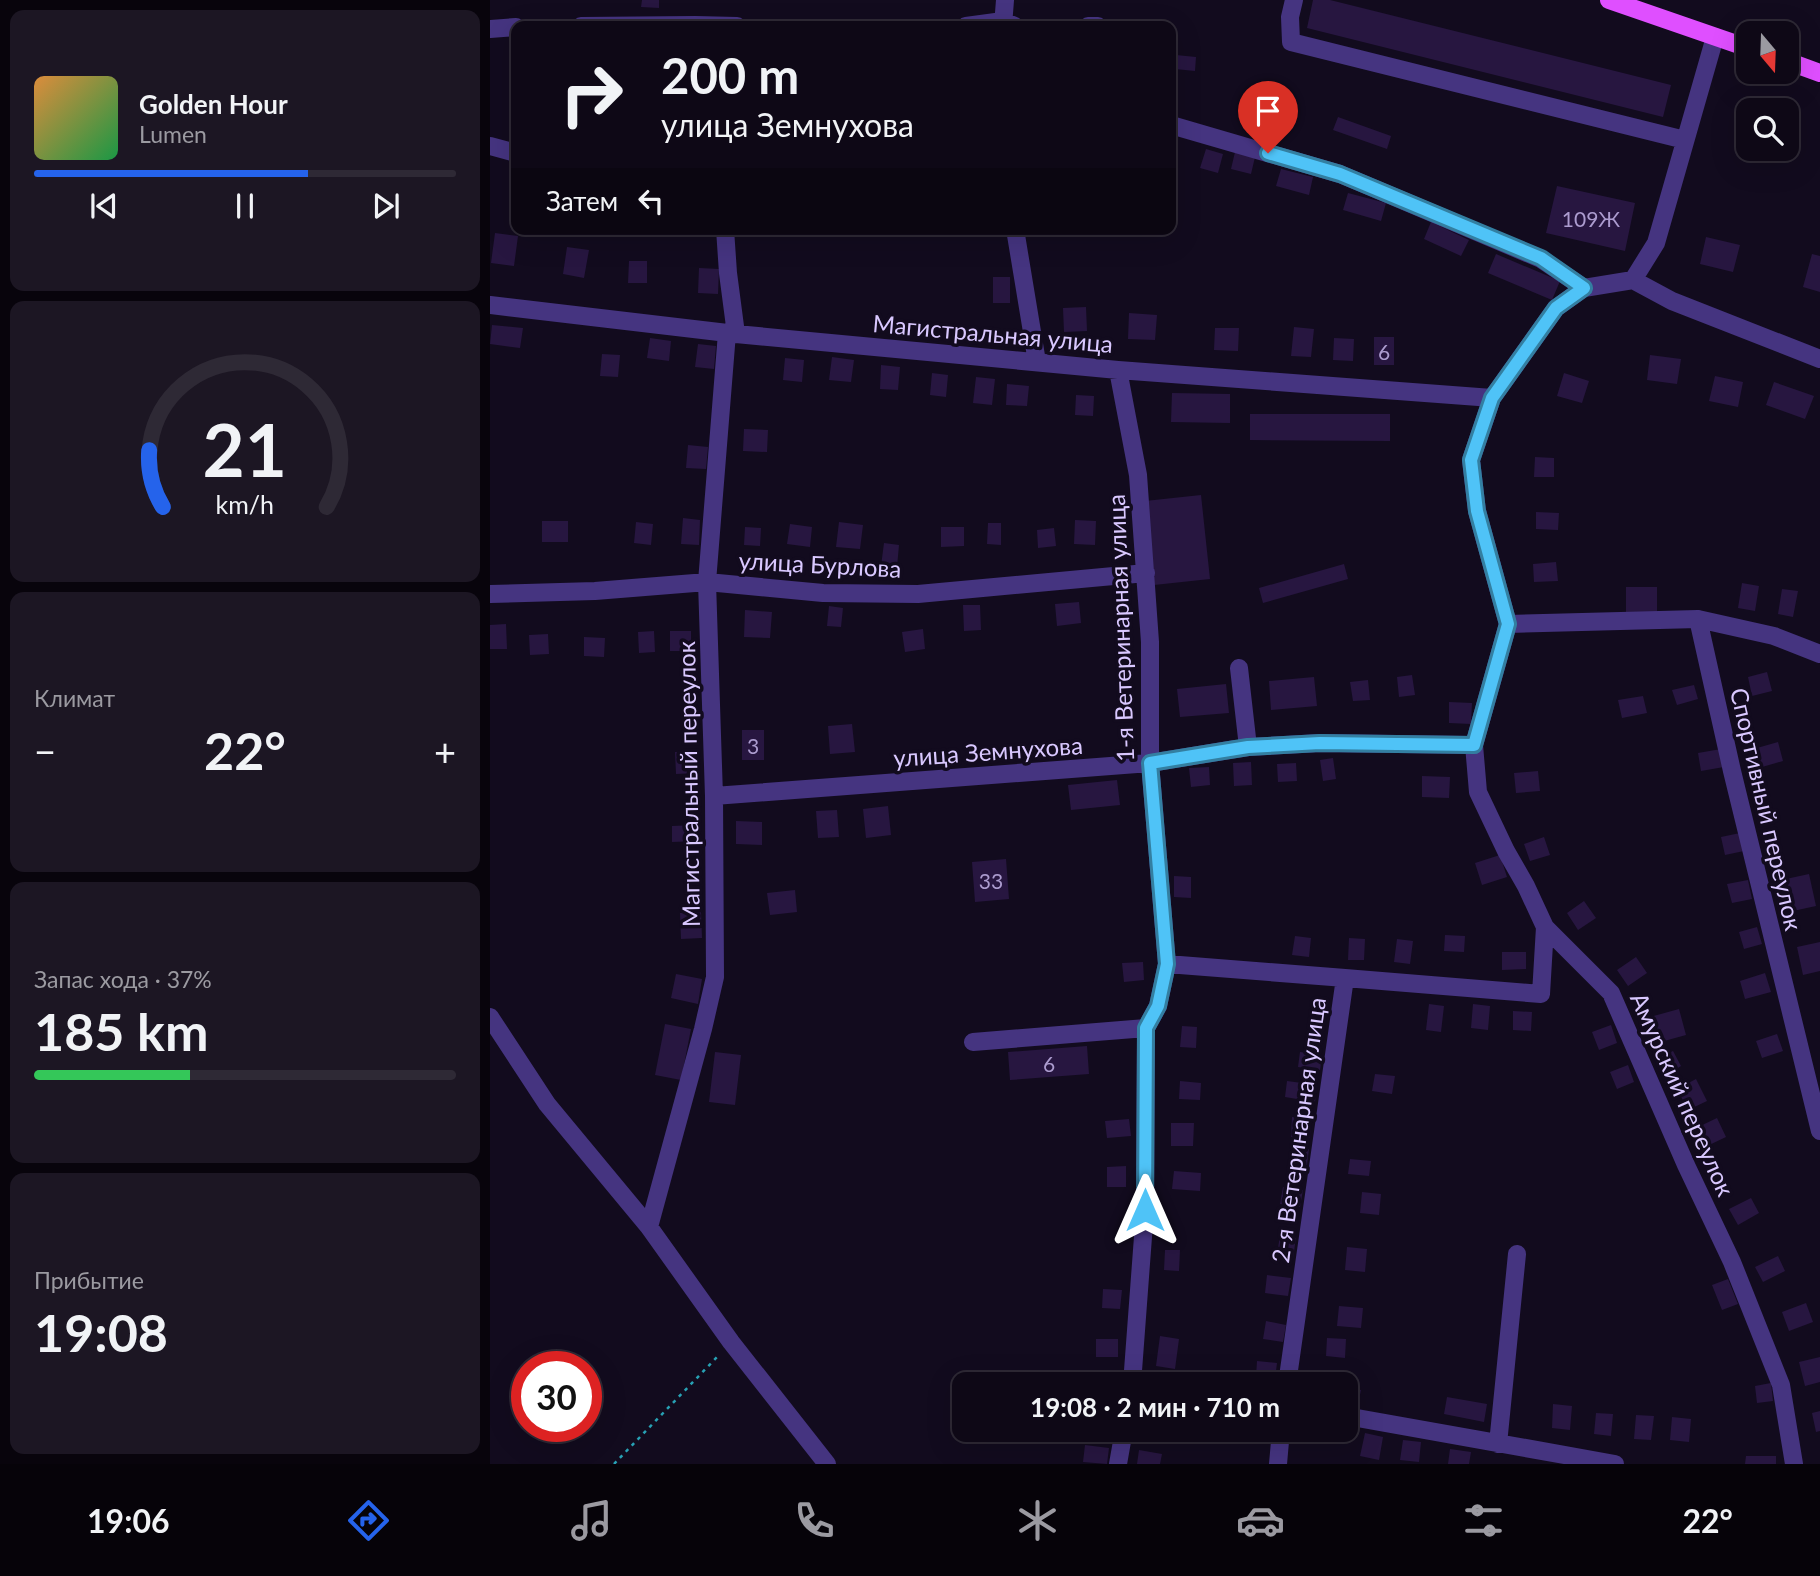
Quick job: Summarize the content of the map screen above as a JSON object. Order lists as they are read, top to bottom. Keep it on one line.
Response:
{"streets":{"street":["Магистральная улица","улица Бурлова","1-я Ветеринарная улица","улица Земнухова","Магистральный переулок","Спортивный переулок","Амурский переулок","2-я Ветеринарная улица"]},"crossings":[["Магистральная улица","1-я Ветеринарная улица"],["Магистральная улица","Магистральный переулок"],["улица Бурлова","1-я Ветеринарная улица"],["улица Бурлова","Магистральный переулок"],["1-я Ветеринарная улица","улица Земнухова"],["улица Земнухова","Магистральный переулок"],["улица Земнухова","Амурский переулок"],["Амурский переулок","2-я Ветеринарная улица"]],"house_numbers":["109Ж","6","3","33","6"],"north":"bottom","page":{"turn":["200 m","улица Земнухова"],"song":["Golden Hour","Lumen"],"then":"Затем","tile":["Климат",["Запас хода · 37%","185 km"],["Прибытие","19:08"]],"heat":["−","22°","+"],"limit":"30","trip":"19:08 · 2 мин · 710 m","tabs":["19:06","22°"],"gauge":["21","km/h"]}}
